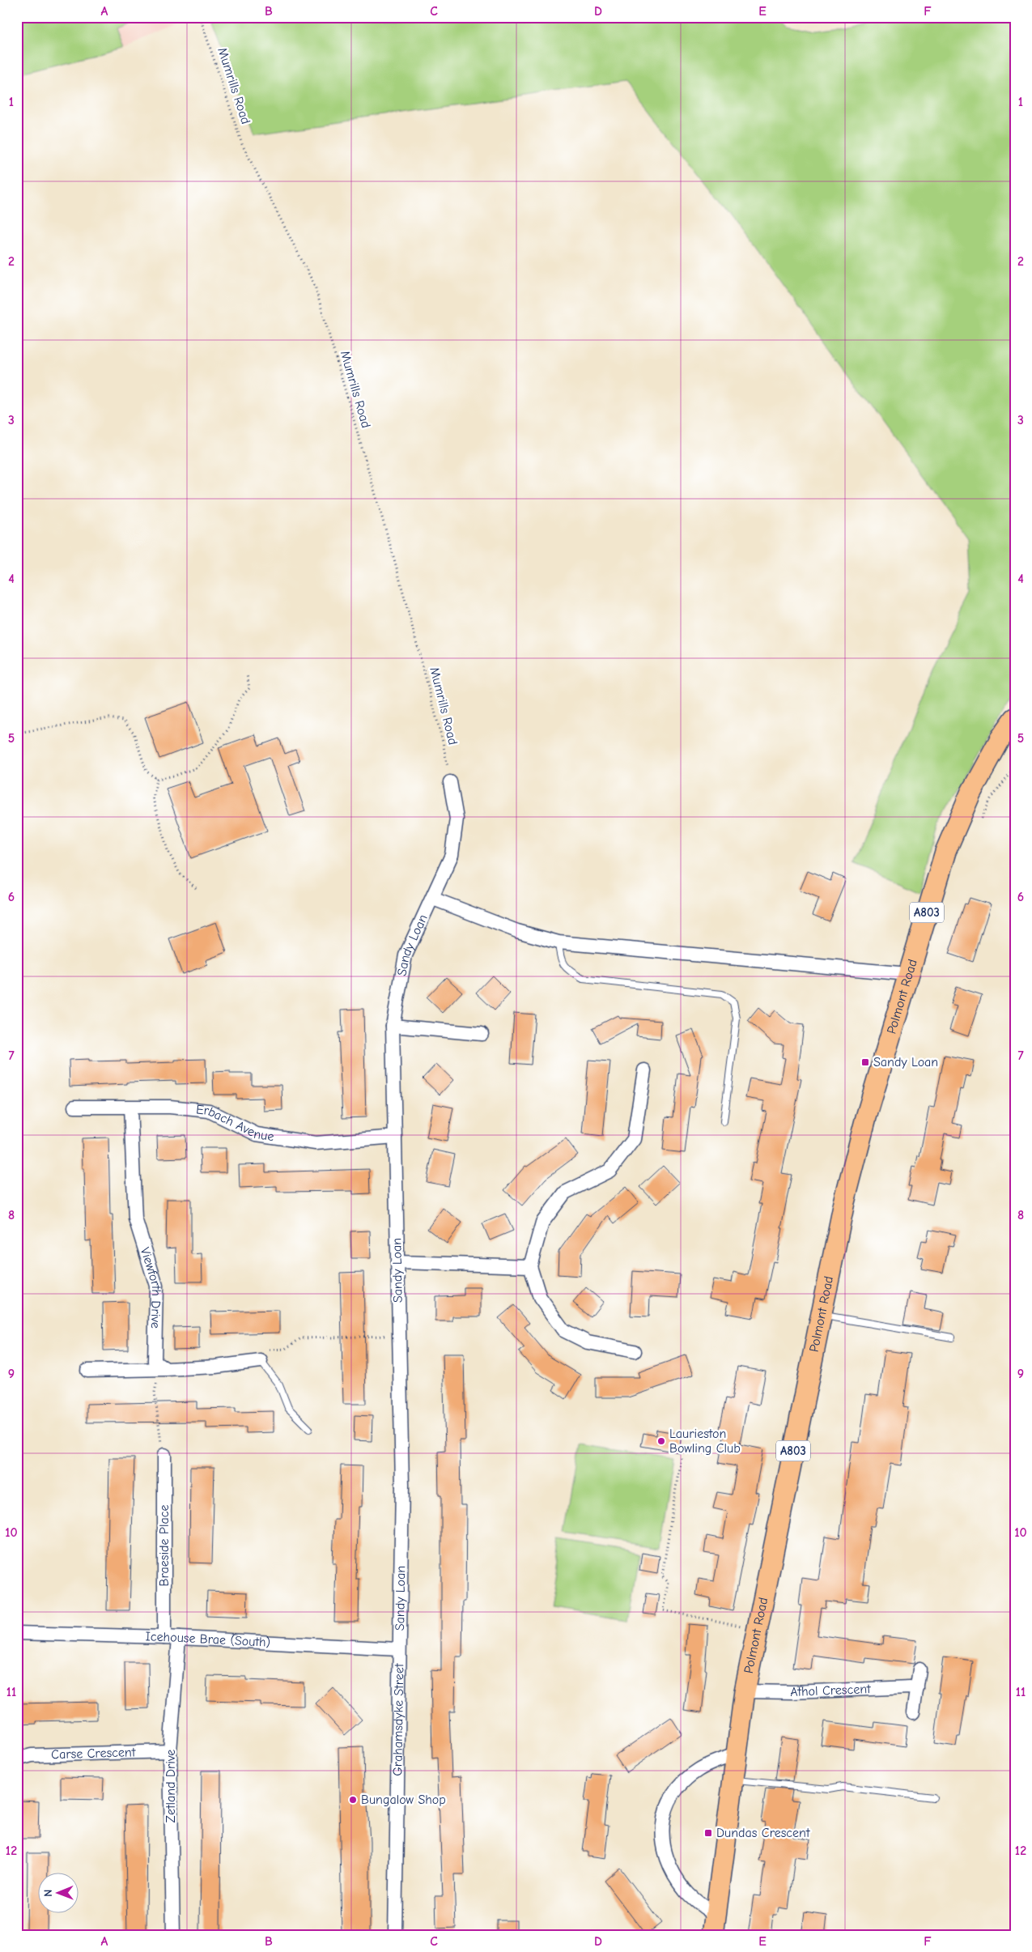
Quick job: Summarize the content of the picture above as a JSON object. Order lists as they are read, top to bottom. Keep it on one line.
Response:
{"streets":{"main road":["A803","Polmont Road"],"street":["Sandy Loan","Erbach Avenue","Viewforth Drive","Braeside Place","Icehouse Brae (South)","Athol Crescent","Grahamsdyke Street","Carse Crescent","Zetland Drive"],"path":["Mumrills Road"]},"crossings":[["Mumrills Road","Sandy Loan"],["Sandy Loan","Polmont Road"],["Sandy Loan","Erbach Avenue"],["Sandy Loan","Icehouse Brae (South)"],["Sandy Loan","Grahamsdyke Street"],["Polmont Road","Athol Crescent"],["Erbach Avenue","Viewforth Drive"],["Braeside Place","Icehouse Brae (South)"],["Icehouse Brae (South)","Grahamsdyke Street"],["Icehouse Brae (South)","Zetland Drive"],["Carse Crescent","Zetland Drive"]],"places":{"transit":["Sandy Loan","Dundas Crescent"],"other":["Laurieston Bowling Club","Bungalow Shop"]},"north":"left","grid":{"columns":["A","B","C","D","E","F"],"rows":["1","2","3","4","5","6","7","8","9","10","11","12"]}}
